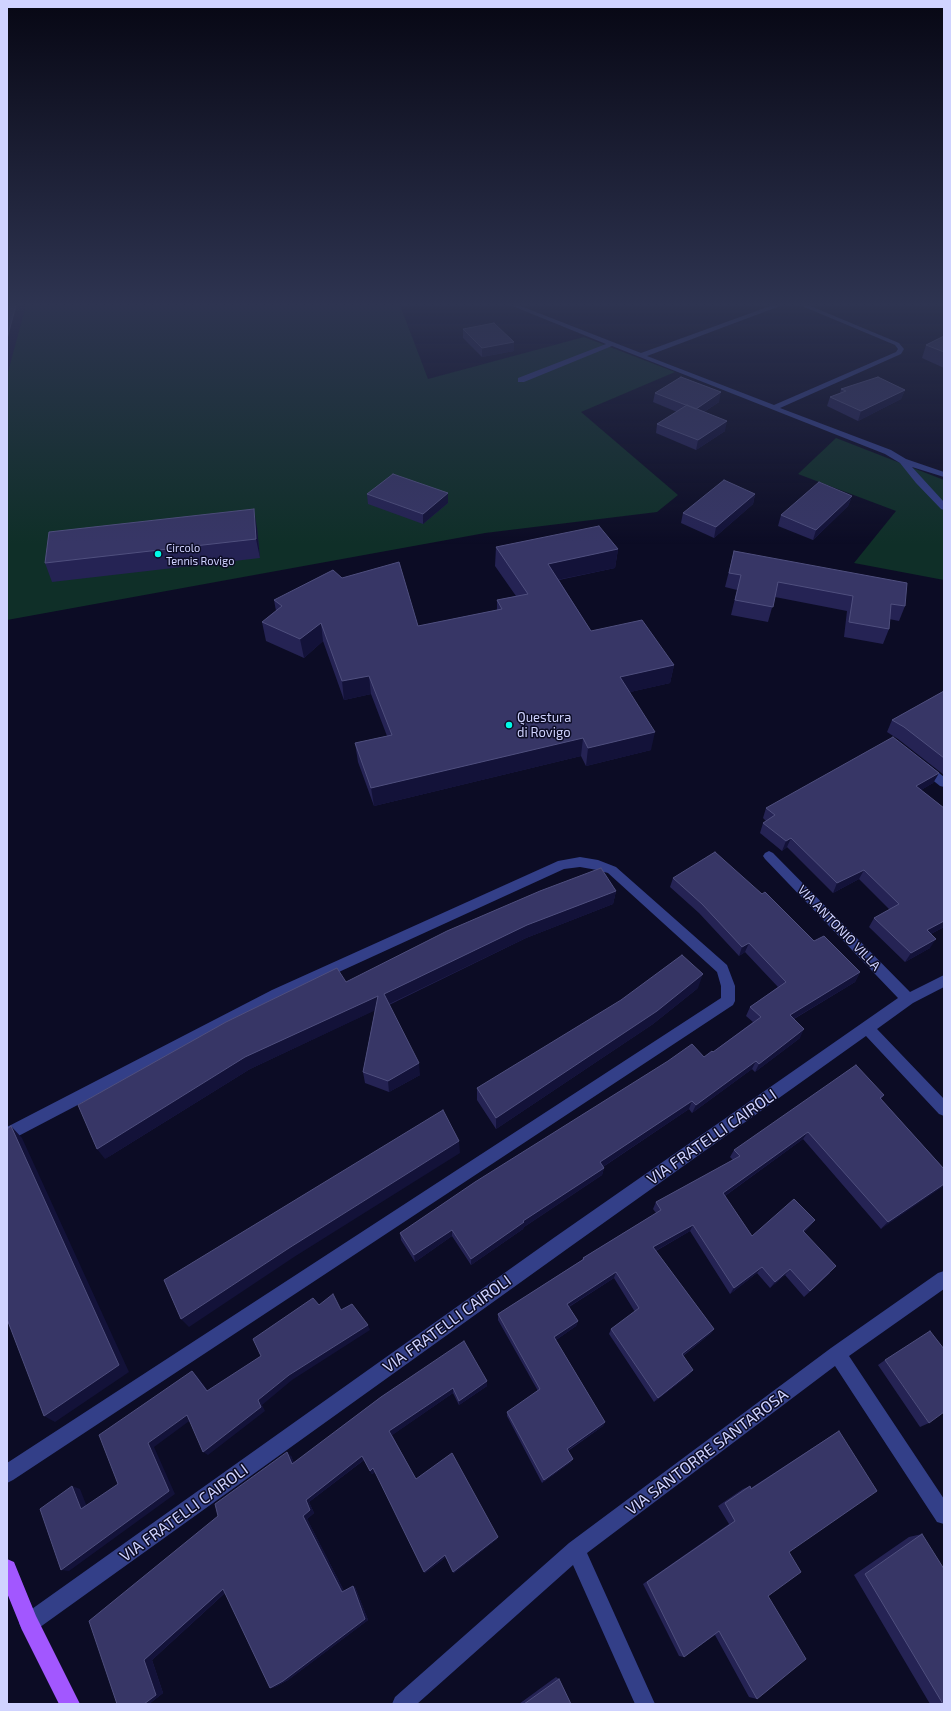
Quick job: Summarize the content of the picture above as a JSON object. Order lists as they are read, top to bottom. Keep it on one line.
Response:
{"streets":{"street":["VIA ANTONIO VILLA","VIA FRATELLI CAIROLI","VIA SANTORRE SANTAROSA"]},"places":["Circolo Tennis Rovigo","Questura di Rovigo"]}
